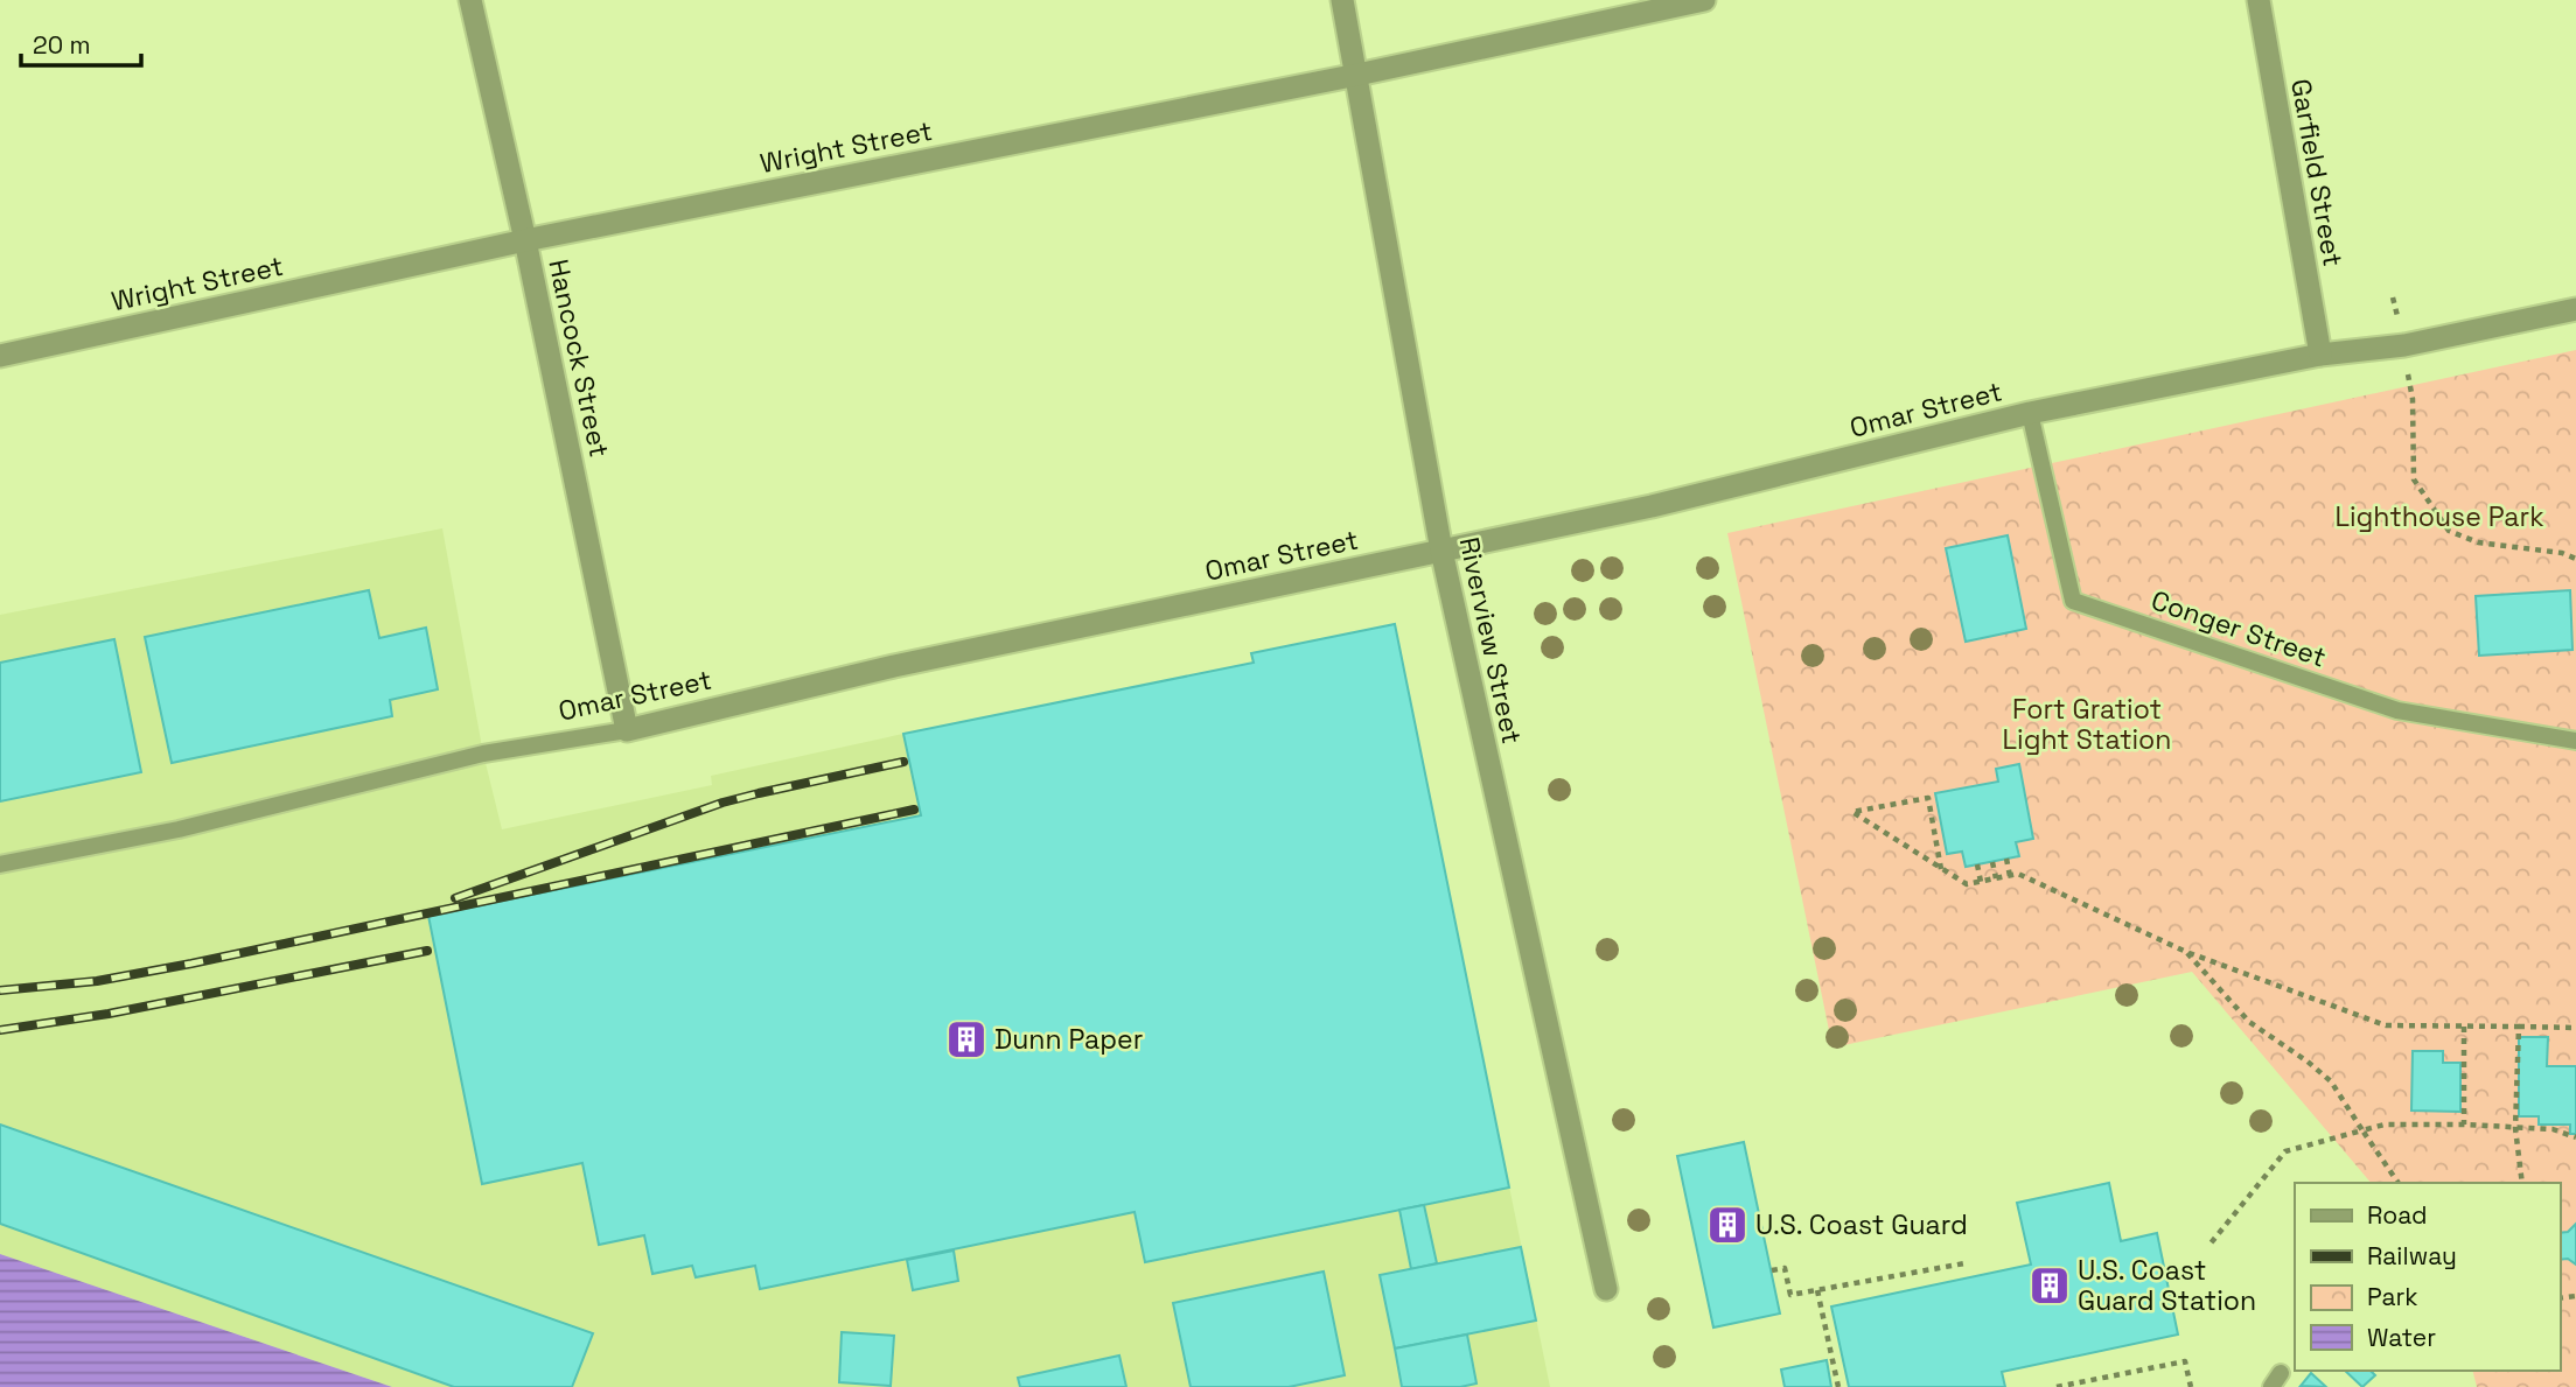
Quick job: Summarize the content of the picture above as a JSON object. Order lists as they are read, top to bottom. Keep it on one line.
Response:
{"streets":{"street":["Wright Street","Garfield Street","Hancock Street","Omar Street","Riverview Street"],"lane":["Conger Street"]},"crossings":[["Wright Street","Hancock Street"],["Wright Street","Riverview Street"],["Garfield Street","Omar Street"],["Hancock Street","Omar Street"],["Omar Street","Conger Street"],["Omar Street","Riverview Street"]],"parks":["Lighthouse Park","Fort Gratiot Light Station"],"places":{"building":["Dunn Paper","U.S. Coast Guard","U.S. Coast Guard Station"]},"legend":["Road","Railway","Park","Water"],"scale_bar":"20 m"}
